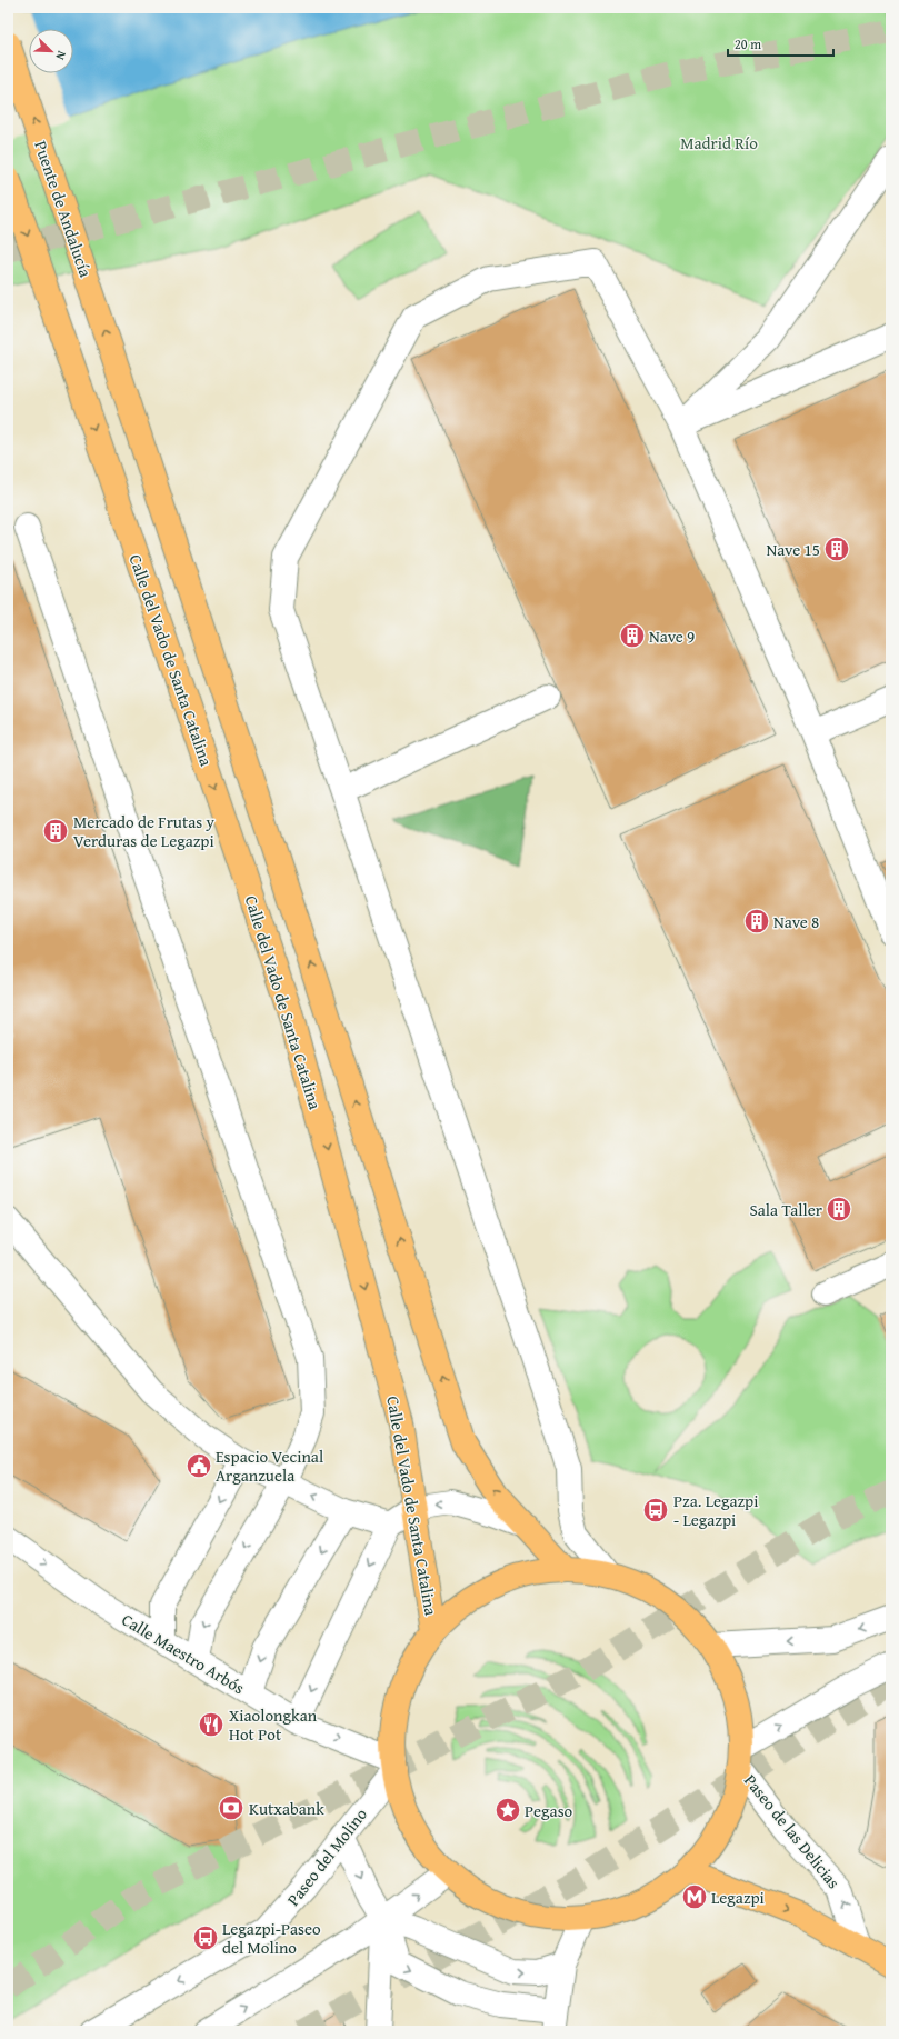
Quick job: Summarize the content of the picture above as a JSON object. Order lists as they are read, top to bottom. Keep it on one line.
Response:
{"streets":{"main road":["Puente de Andalucía","Calle del Vado de Santa Catalina"],"street":["Calle Maestro Arbós","Paseo de las Delicias","Paseo del Molino"]},"crossings":[["Calle Maestro Arbós","Paseo del Molino"]],"one_way":["Puente de Andalucía","Calle del Vado de Santa Catalina","Paseo de las Delicias"],"parks":["Madrid Río"],"places":{"building":["Nave 15","Nave 9","Mercado de Frutas y Verduras de Legazpi","Nave 8","Sala Taller"],"public building":["Espacio Vecinal Arganzuela"],"bus stop":["Pza. Legazpi - Legazpi","Legazpi-Paseo del Molino"],"restaurant":["Xiaolongkan Hot Pot"],"bank":["Kutxabank"],"place":["Pegaso"],"metro station":["Legazpi"]},"scale_bar":"20 m","north":"bottom right"}
